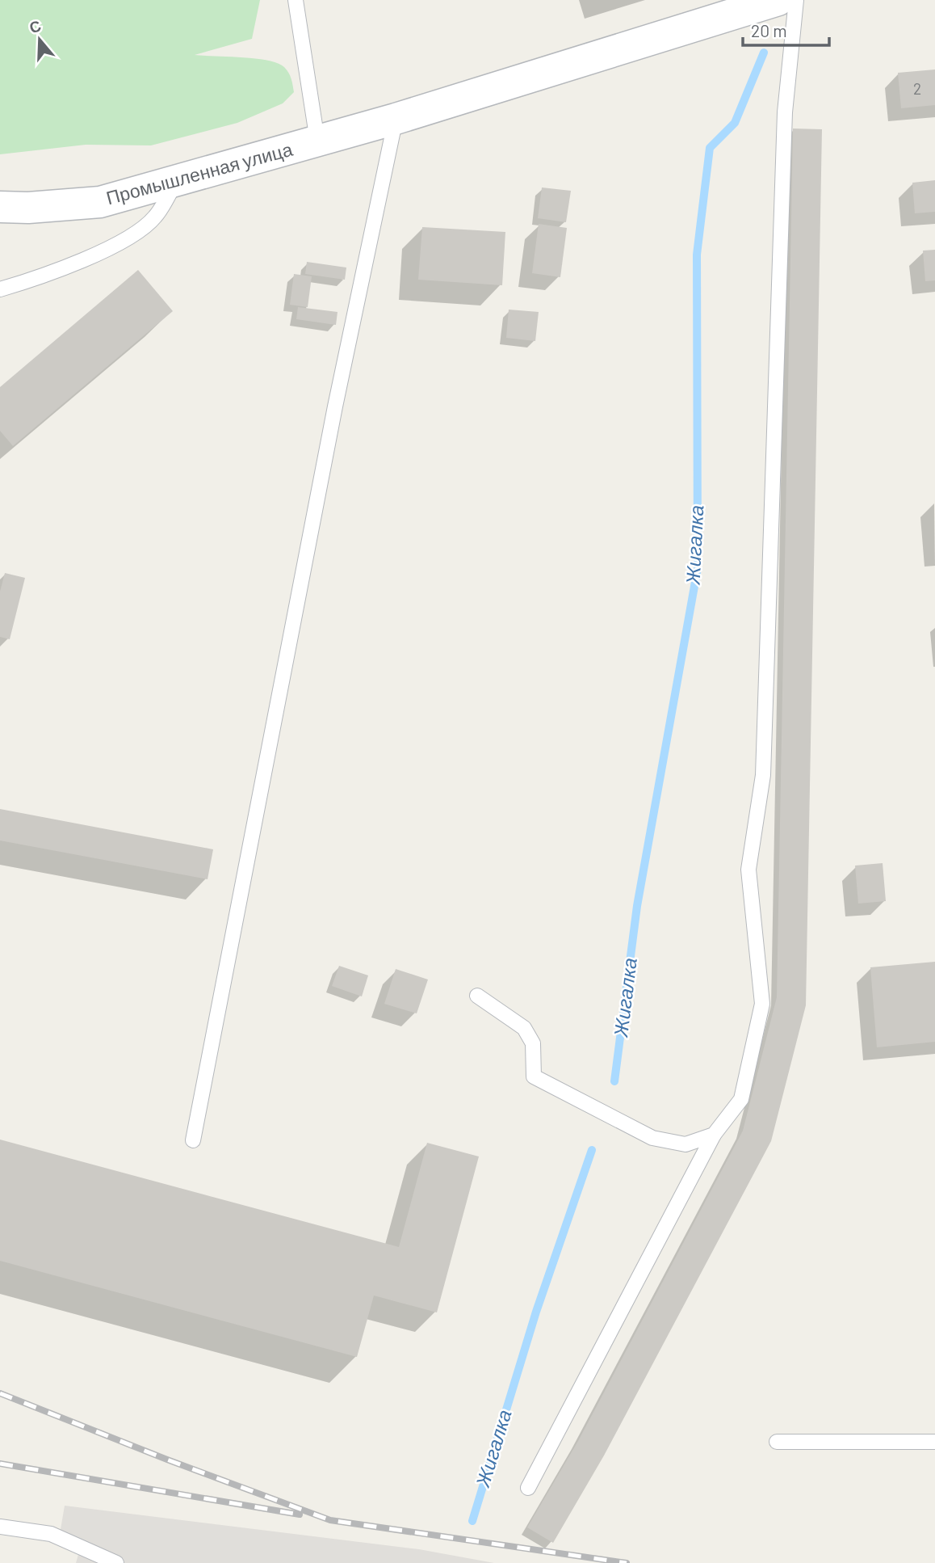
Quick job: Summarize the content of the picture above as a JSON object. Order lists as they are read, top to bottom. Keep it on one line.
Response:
{"streets":{"street":["Промышленная улица"]},"water":["Жигалка"],"house_numbers":["2"],"scale_bar":"20 m","north":"top"}
